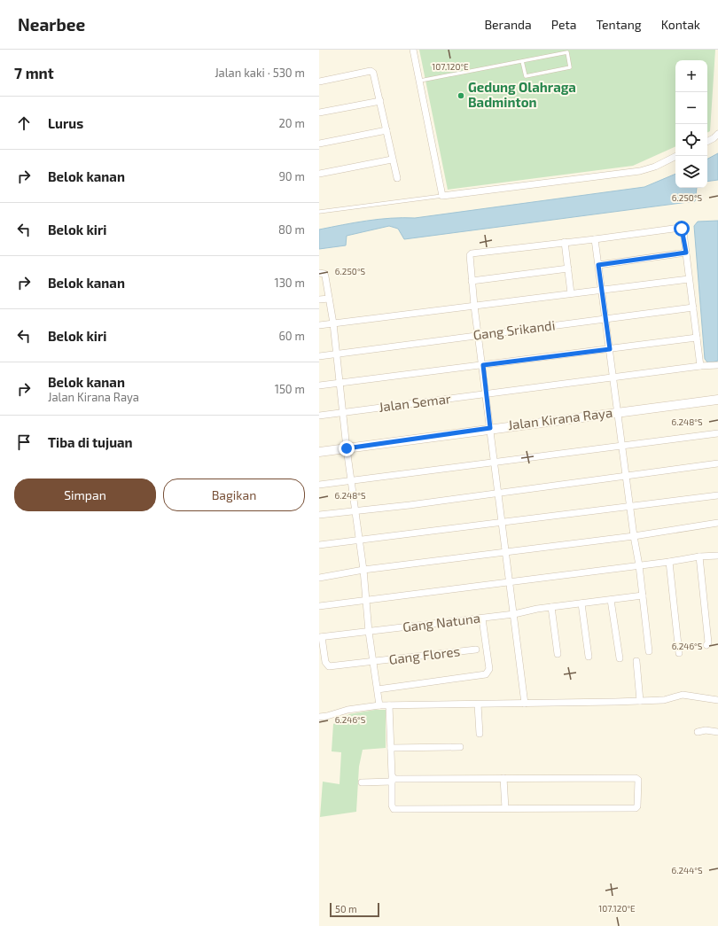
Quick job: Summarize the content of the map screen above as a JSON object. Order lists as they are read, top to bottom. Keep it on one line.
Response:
{"streets":{"street":["Gang Srikandi","Jalan Semar","Jalan Kirana Raya","Gang Natuna","Gang Flores"]},"places":["Gedung Olahraga Badminton"],"scale_bar":"50 m","page":{"header":"Nearbee","nav":["Beranda","Peta","Tentang","Kontak"],"heading":["7 mnt","Jalan kaki · 530 m"],"map_buttons":["+","−"],"list":[["Lurus","20 m"],["Belok kanan","90 m"],["Belok kiri","80 m"],["Belok kanan","130 m"],["Belok kiri","60 m"],["Belok kanan","Jalan Kirana Raya","150 m"],"Tiba di tujuan"],"buttons":["Simpan","Bagikan"],"scale":"50 m"},"coordinates":["107.120°E","6.250°S","6.248°S","6.246°S","6.244°S"]}
